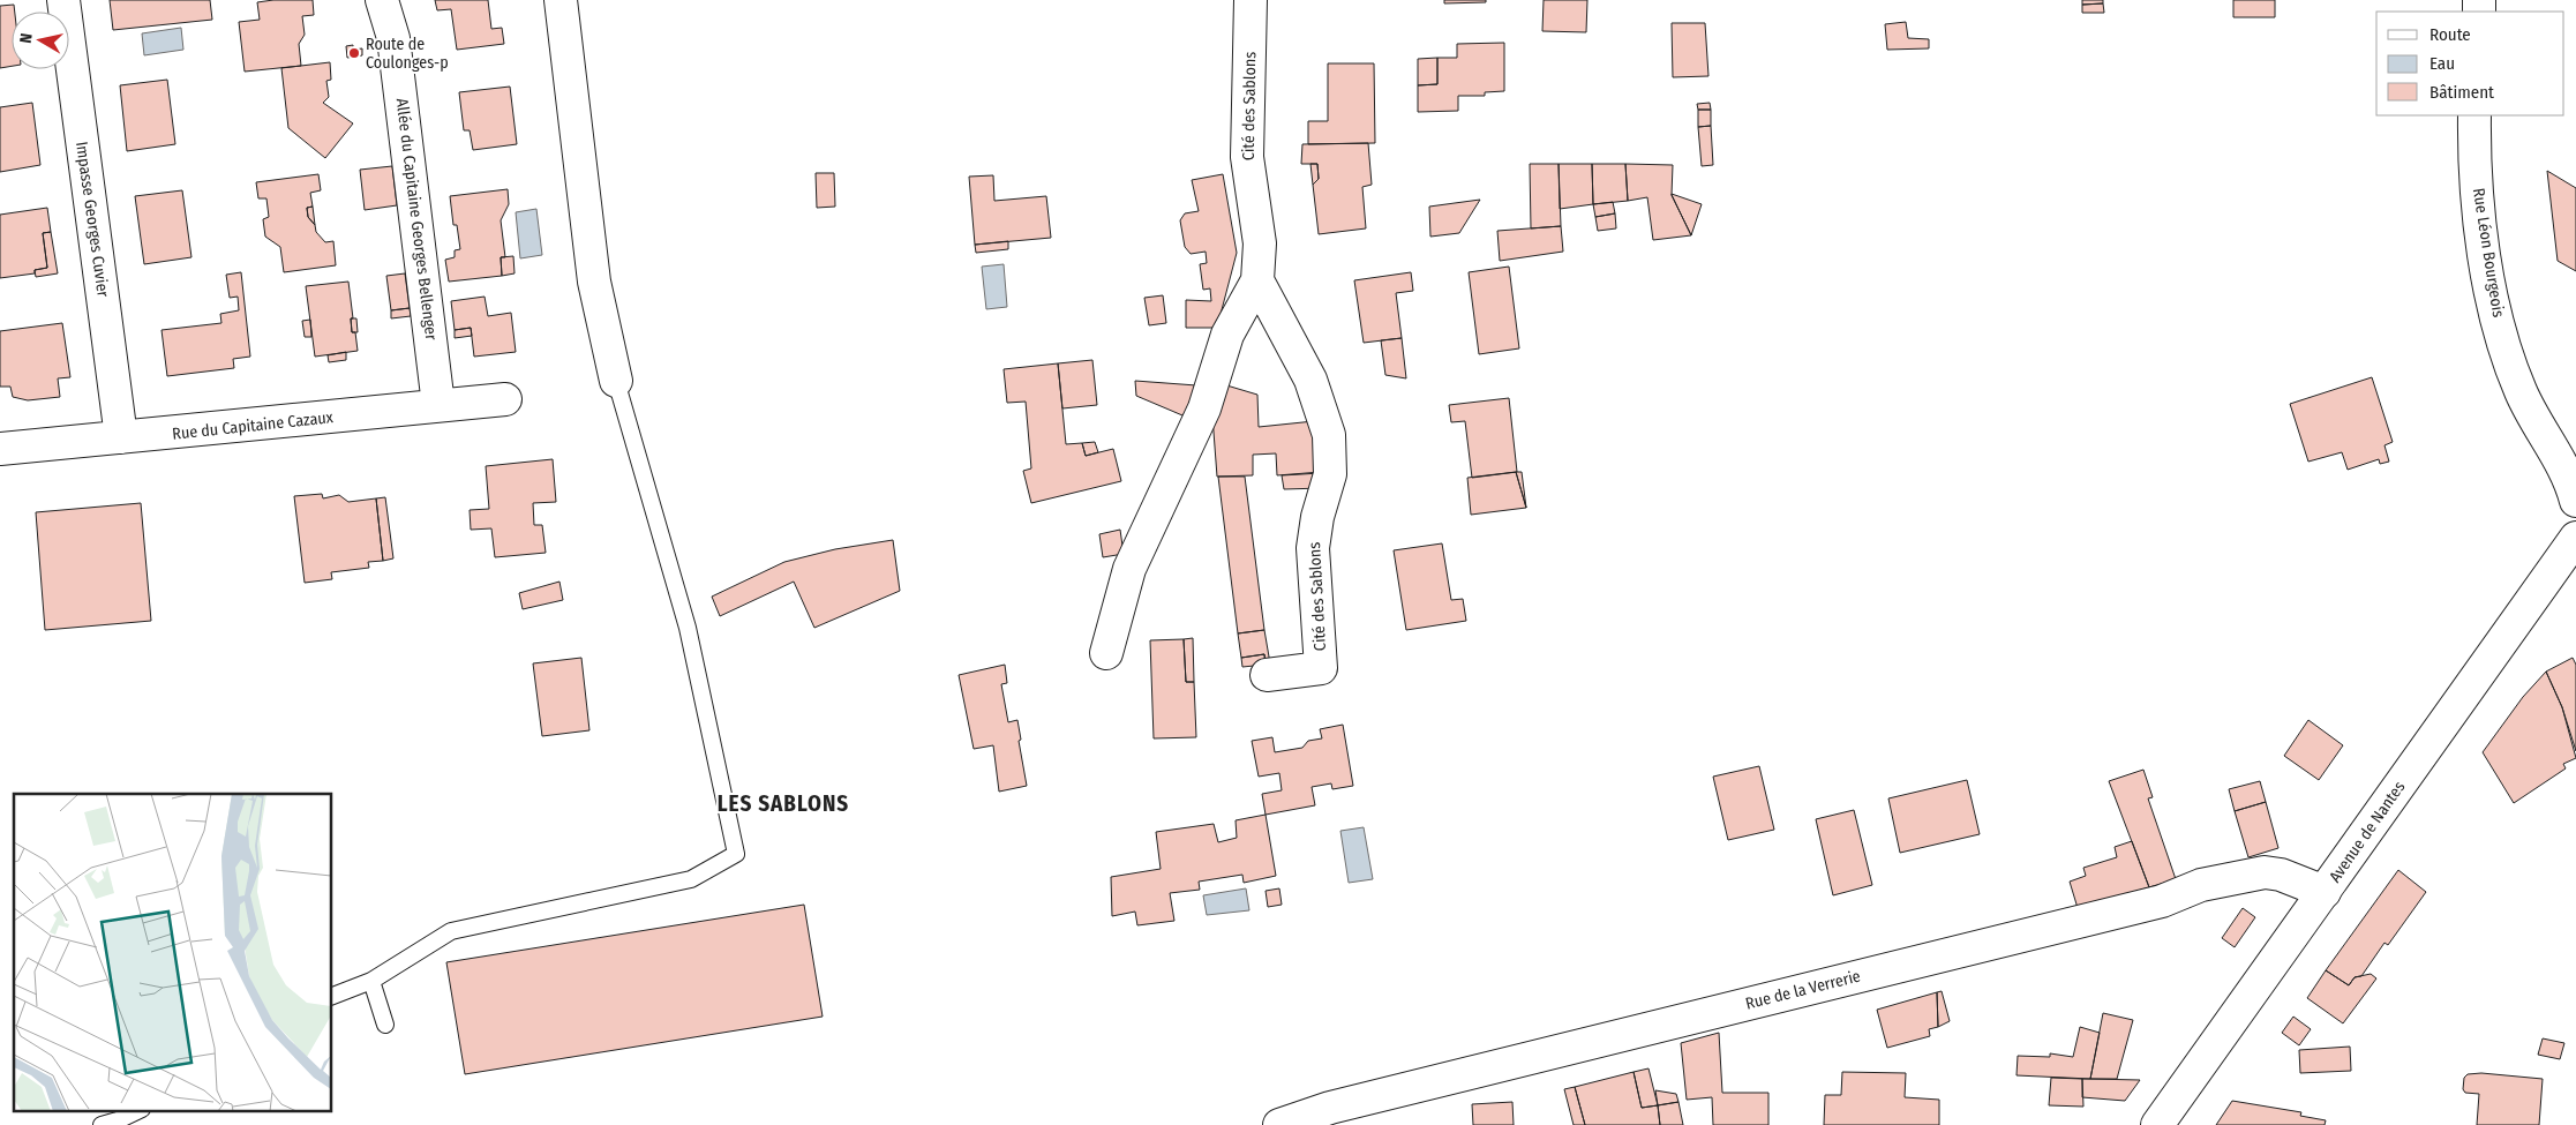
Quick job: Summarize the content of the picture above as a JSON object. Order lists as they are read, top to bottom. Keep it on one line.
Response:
{"streets":{"street":["Cité des Sablons","Impasse Georges Cuvier","Allée du Capitaine Georges Bellenger","Rue Léon Bourgeois","Rue du Capitaine Cazaux","Avenue de Nantes","Rue de la Verrerie"]},"crossings":[["Impasse Georges Cuvier","Rue du Capitaine Cazaux"],["Allée du Capitaine Georges Bellenger","Rue du Capitaine Cazaux"],["Avenue de Nantes","Rue de la Verrerie"]],"districts":["LES SABLONS"],"places":["Route de Coulonges-p"],"legend":["Route","Eau","Bâtiment"],"north":"left"}
